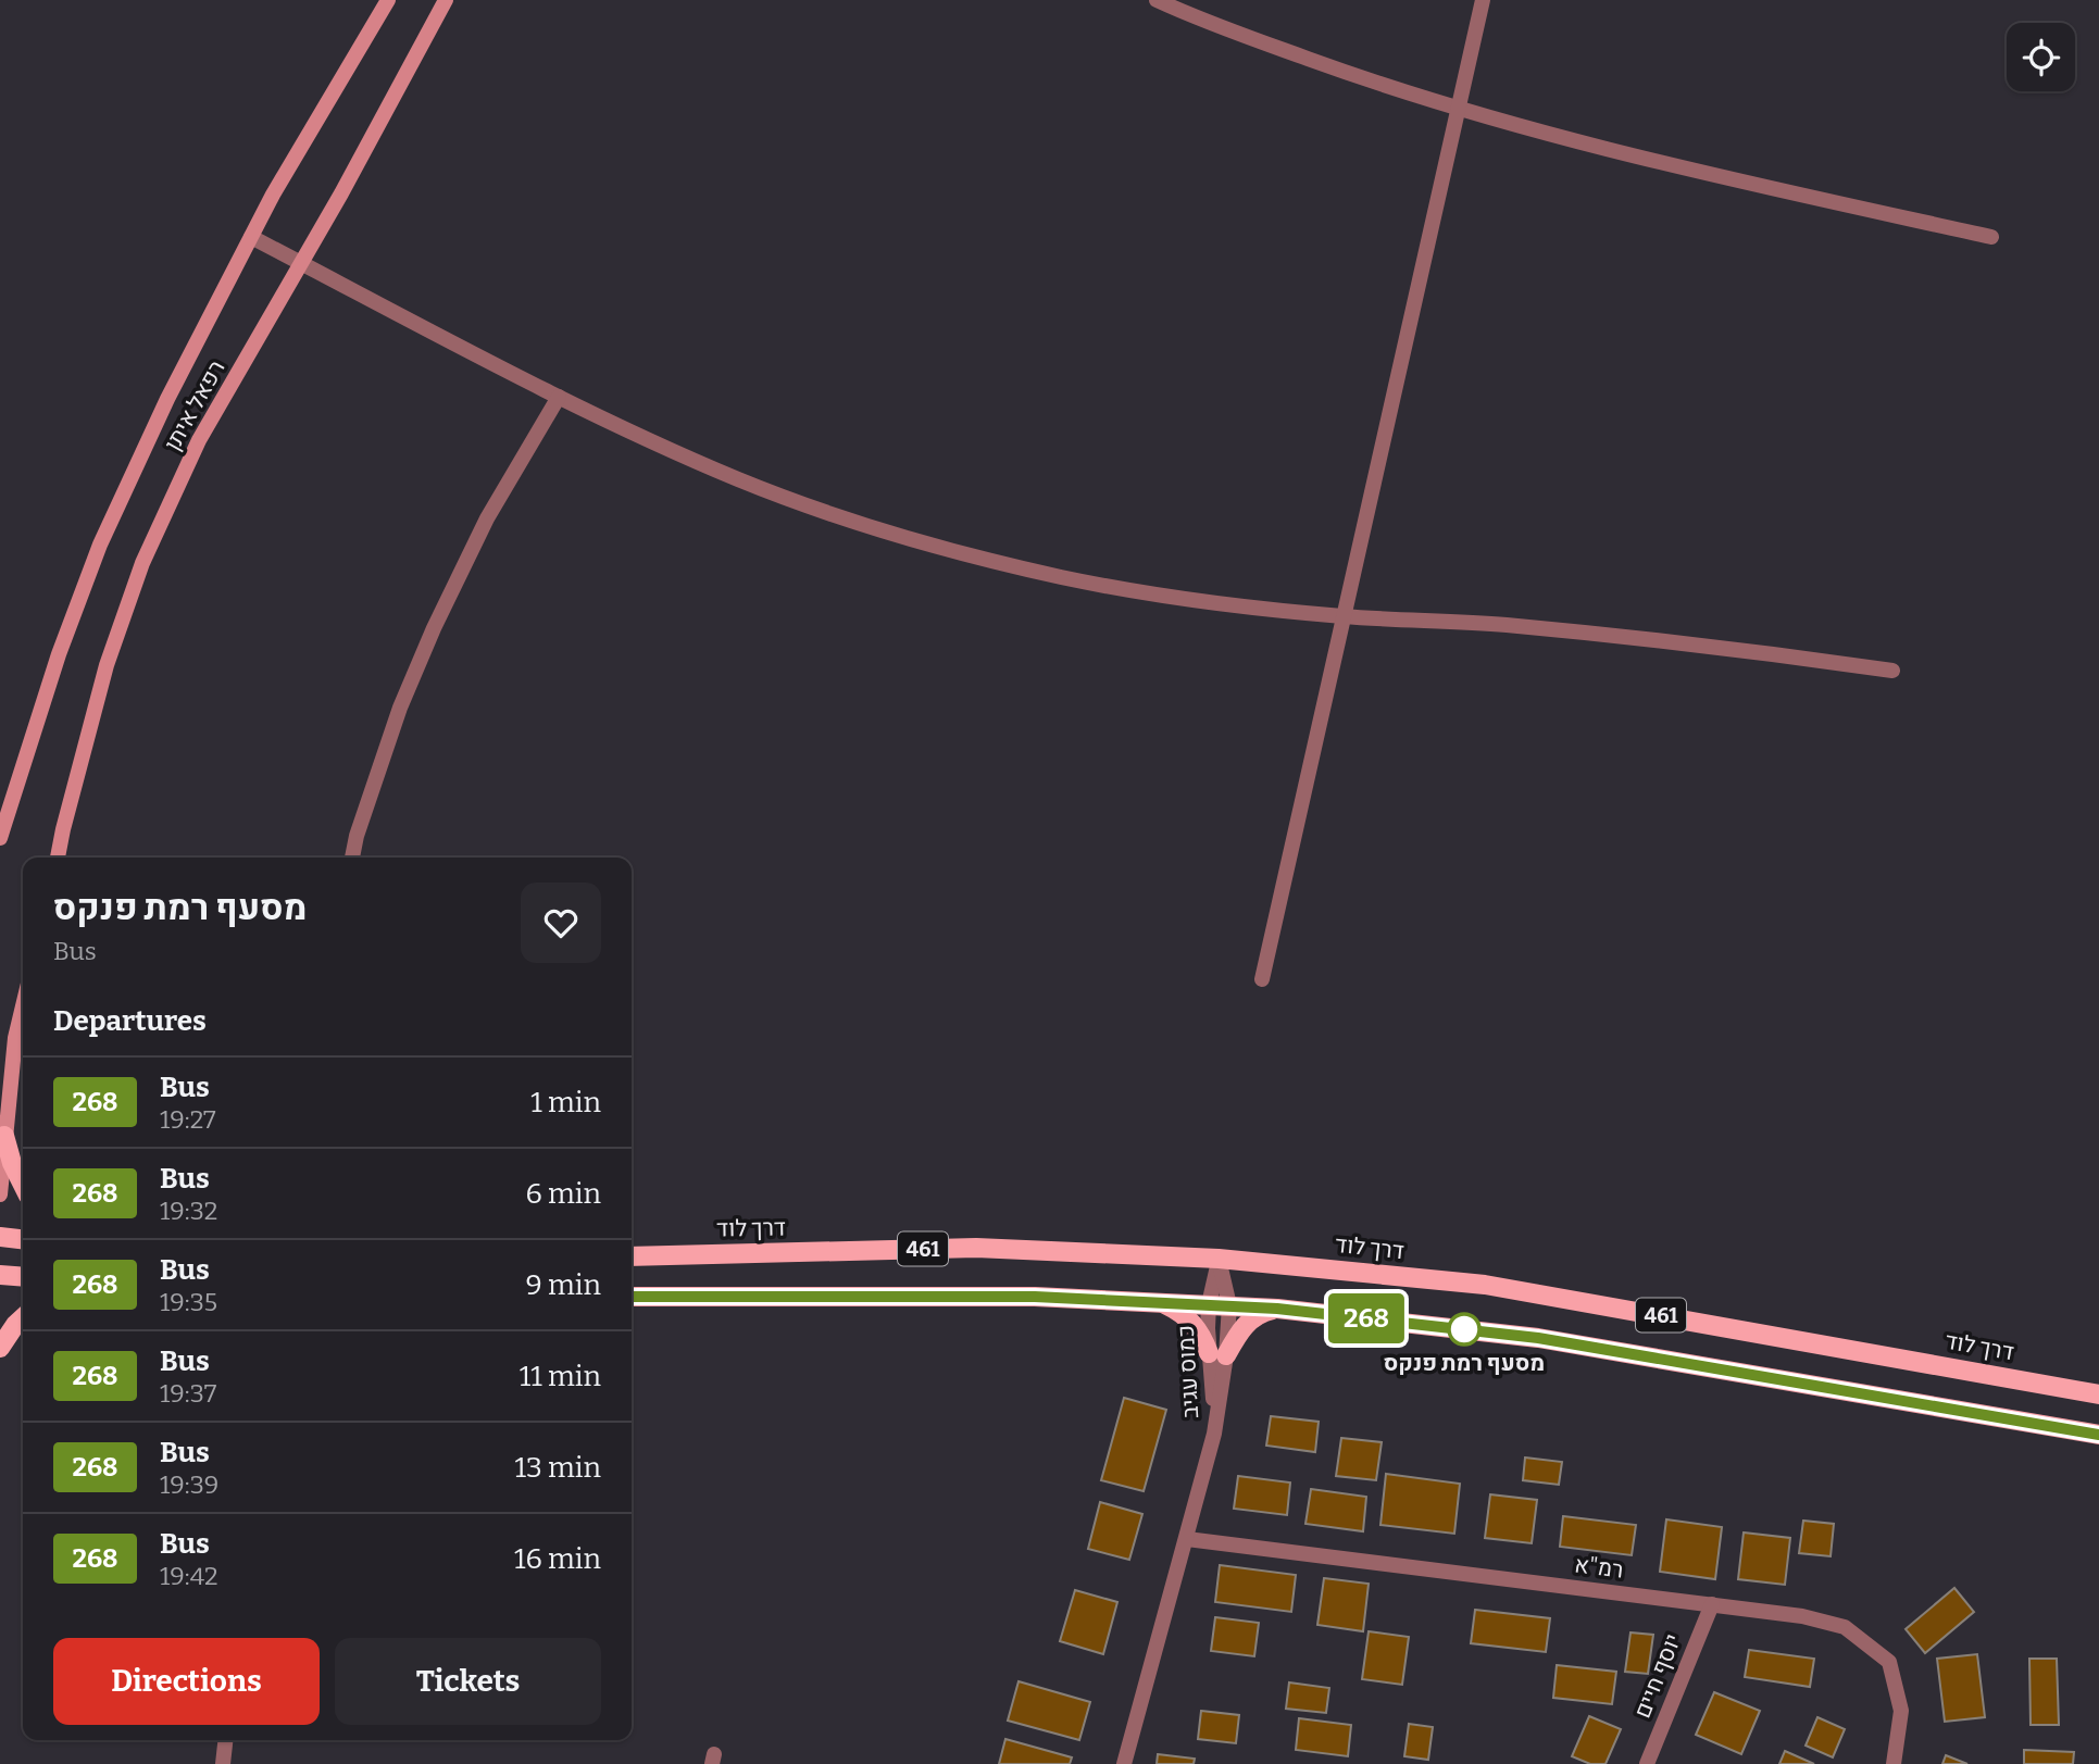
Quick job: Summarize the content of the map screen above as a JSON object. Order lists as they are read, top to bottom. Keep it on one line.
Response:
{"streets":{"main road":["רפאל איתן","דרך לוד","461"],"street":["כמוס עגיב","רמ\"א","יוסף חיים"]},"crossings":[["דרך לוד","כמוס עגיב"],["461","כמוס עגיב"],["כמוס עגיב","רמ\"א"],["רמ\"א","יוסף חיים"]],"places":["מסעף רמת פנקס"],"lines":["bus line 268"],"page":{"on_map":"268","heading":[["מסעף רמת פנקס","Bus"],"Departures"],"list":[{"mark":"268","name":"Bus","note":"19:27","value":"1 min"},{"mark":"268","name":"Bus","note":"19:32","value":"6 min"},{"mark":"268","name":"Bus","note":"19:35","value":"9 min"},{"mark":"268","name":"Bus","note":"19:37","value":"11 min"},{"mark":"268","name":"Bus","note":"19:39","value":"13 min"},{"mark":"268","name":"Bus","note":"19:42","value":"16 min"}],"buttons":["Directions","Tickets"]}}
